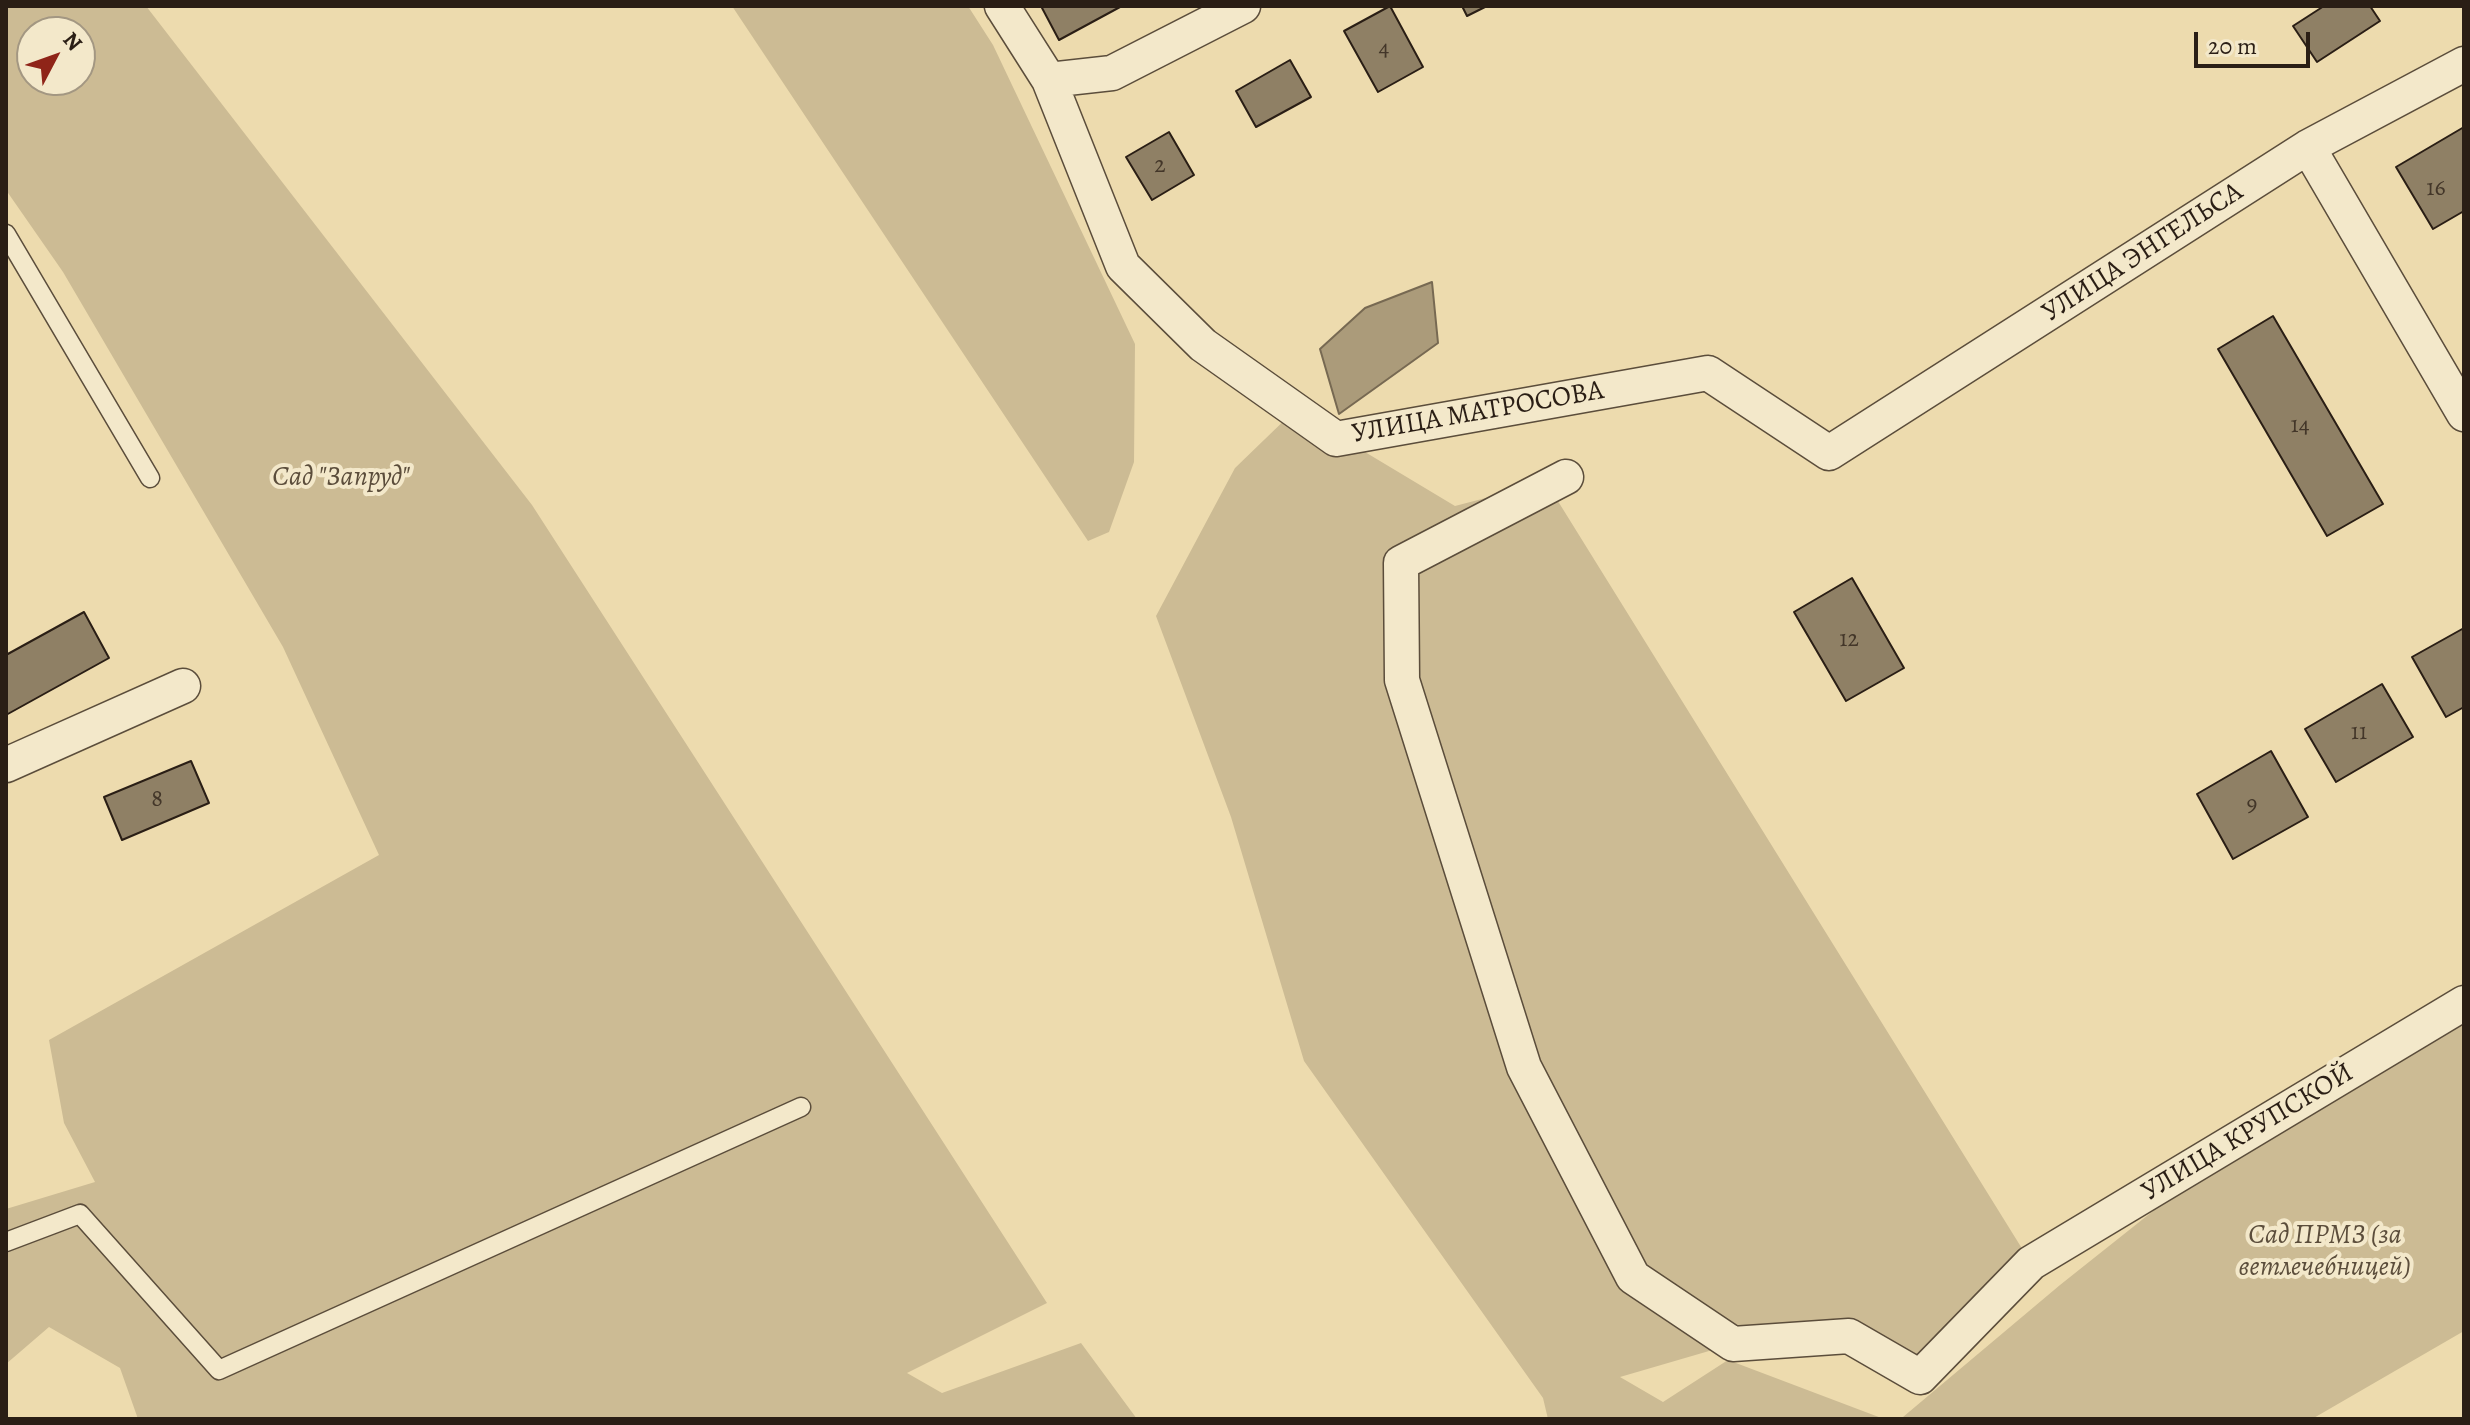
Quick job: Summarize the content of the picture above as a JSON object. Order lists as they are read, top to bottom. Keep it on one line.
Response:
{"streets":{"street":["УЛИЦА ЭНГЕЛЬСА","УЛИЦА МАТРОСОВА","УЛИЦА КРУПСКОЙ"]},"crossings":[["УЛИЦА ЭНГЕЛЬСА","УЛИЦА МАТРОСОВА"]],"parks":["Сад \"Запруд\"","Сад ПРМЗ (за ветлечебницей)"],"house_numbers":["4","2","16","14","12","11","8","9"],"scale_bar":"20 m","north":"top right"}
